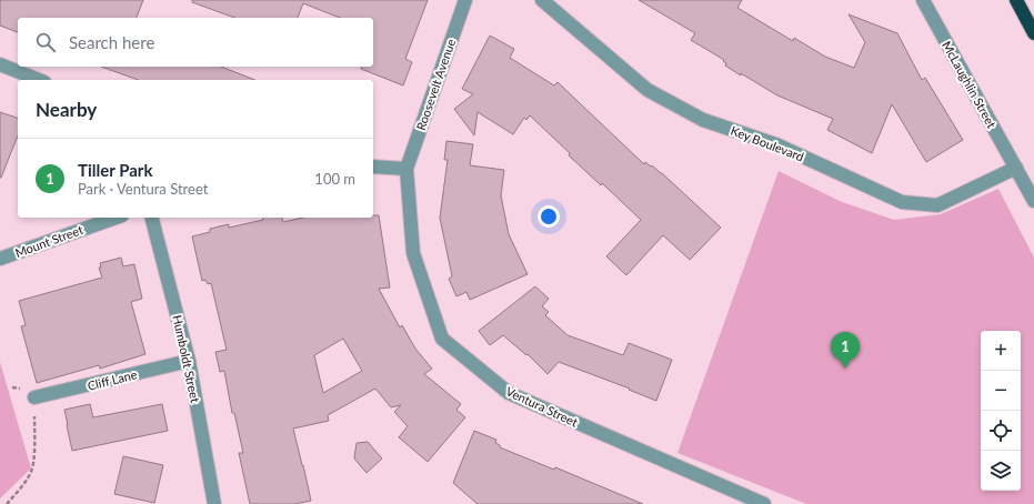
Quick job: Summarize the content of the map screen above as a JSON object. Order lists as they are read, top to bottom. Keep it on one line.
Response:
{"streets":{"street":["Roosevelt Avenue","McLaughlin Street","Key Boulevard","Mount Street","Humboldt Street","Cliff Lane","Ventura Street"]},"crossings":[["Roosevelt Avenue","Ventura Street"],["McLaughlin Street","Key Boulevard"],["Humboldt Street","Cliff Lane"]],"page":{"search":"Search here","heading":"Nearby","list":[{"mark":"1","name":"Tiller Park","note":"Park · Ventura Street","value":"100 m"}],"map_buttons":["+","−"],"pins":"1"}}
